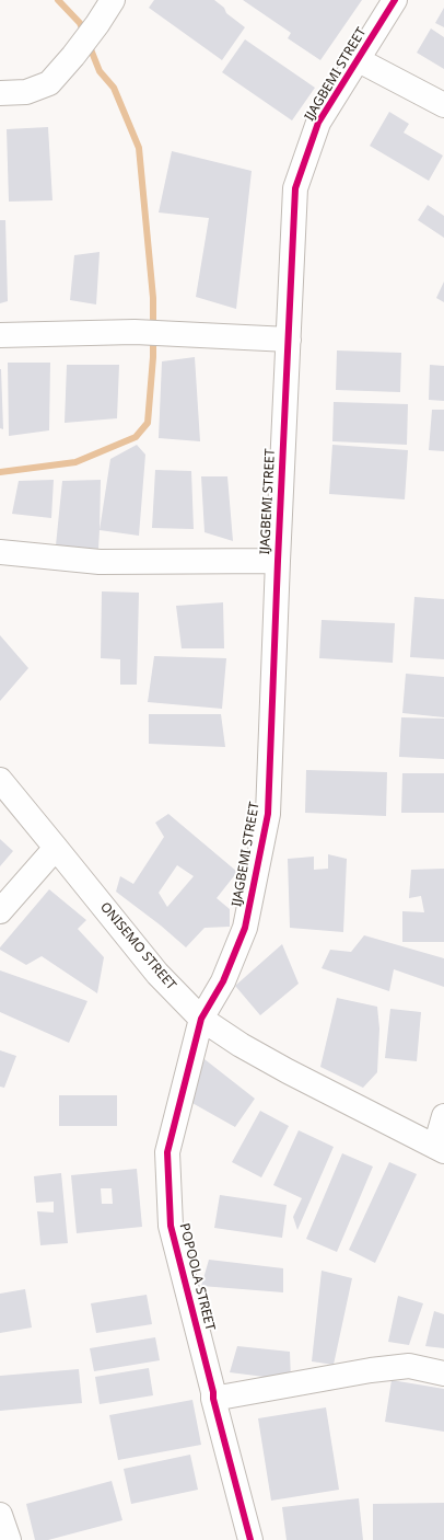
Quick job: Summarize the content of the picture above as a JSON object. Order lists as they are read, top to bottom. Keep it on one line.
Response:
{"streets":{"street":["IJAGBEMI STREET","ONISEMO STREET","POPOOLA STREET"]},"crossings":[["IJAGBEMI STREET","ONISEMO STREET"],["IJAGBEMI STREET","POPOOLA STREET"],["ONISEMO STREET","POPOOLA STREET"]]}
